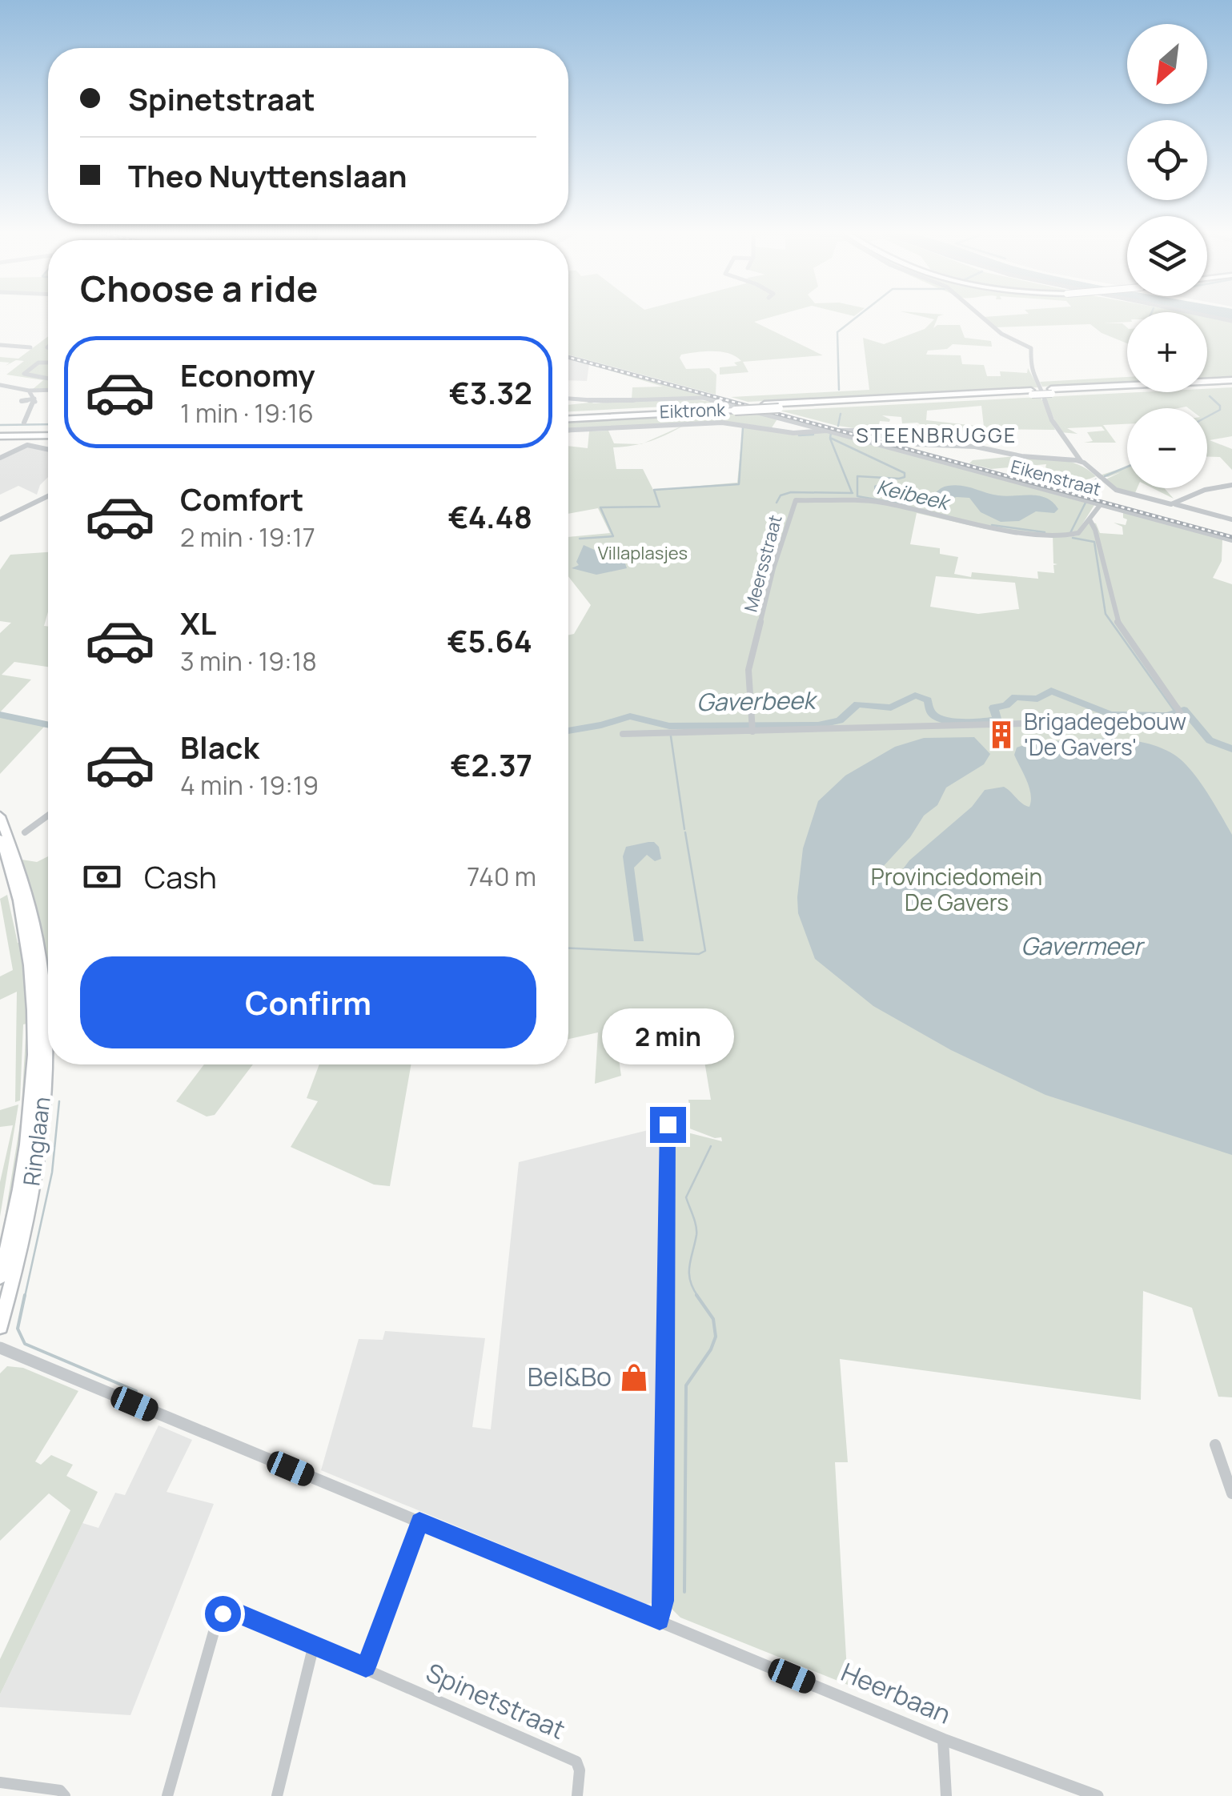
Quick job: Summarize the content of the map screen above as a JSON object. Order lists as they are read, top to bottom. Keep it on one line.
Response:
{"streets":{"main road":["Ringlaan"],"street":["Eiktronk","Eikenstraat","Meersstraat","Heerbaan","Spinetstraat"]},"crossings":[["Eiktronk","Eikenstraat"],["Eikenstraat","Meersstraat"]],"districts":["STEENBRUGGE"],"water":["Keibeek","Gaverbeek","Gavermeer"],"parks":["Villaplasjes","Provinciedomein De Gavers"],"places":{"building":["Brigadegebouw 'De Gavers'"],"shop":["Bel&Bo"]},"north":"bottom left","page":{"map_buttons":["+","−"],"banner":["Spinetstraat","Theo Nuyttenslaan"],"heading":"Choose a ride","list":[{"name":"Economy","note":"1 min · 19:16","value":"€3.32"},{"name":"Comfort","note":"2 min · 19:17","value":"€4.48"},{"name":"XL","note":"3 min · 19:18","value":"€5.64"},{"name":"Black","note":"4 min · 19:19","value":"€2.37"}],"pay":["Cash","740 m"],"buttons":"Confirm","bubble":"2 min"}}
